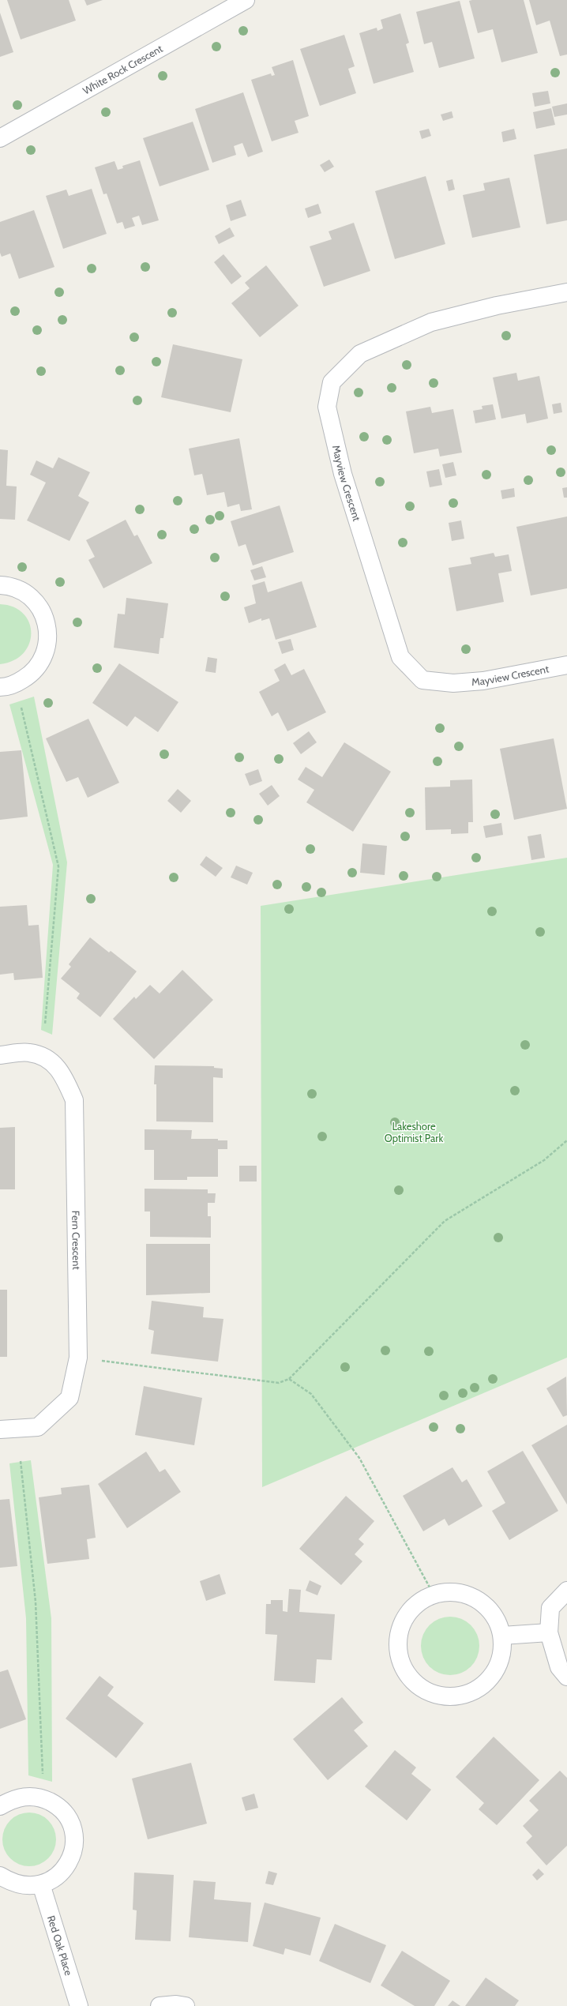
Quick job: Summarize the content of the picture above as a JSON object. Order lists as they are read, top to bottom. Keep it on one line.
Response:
{"streets":{"street":["White Rock Crescent","Mayview Crescent","Fern Crescent","Red Oak Place"]},"parks":["Lakeshore Optimist Park"]}
